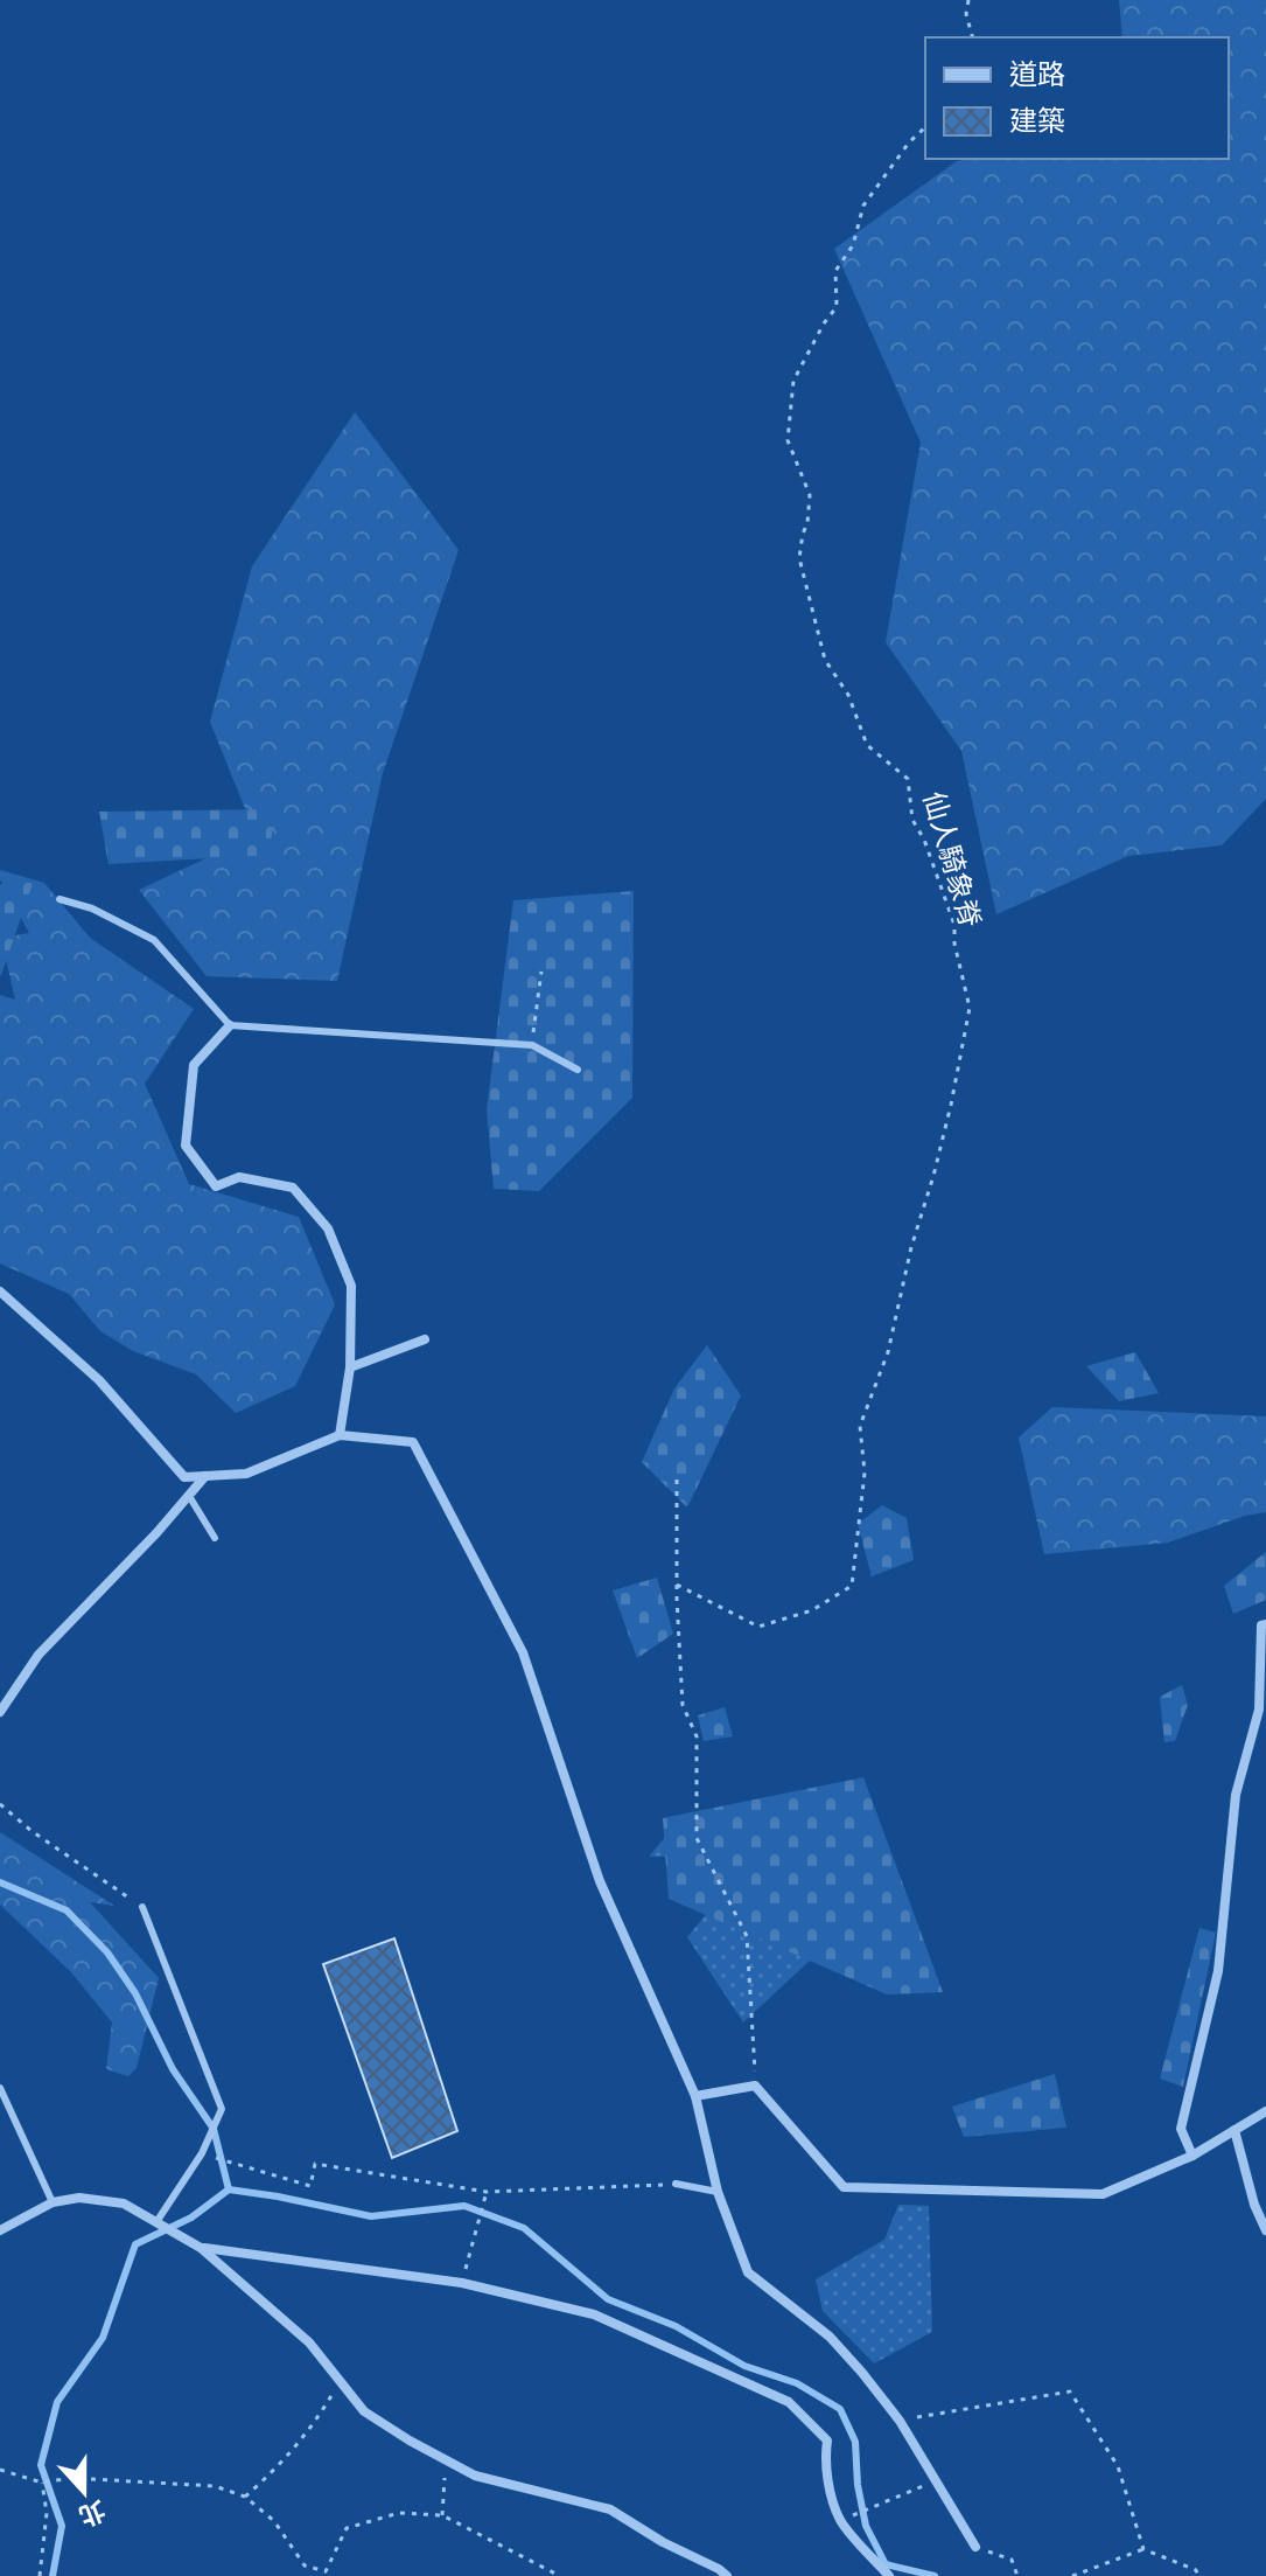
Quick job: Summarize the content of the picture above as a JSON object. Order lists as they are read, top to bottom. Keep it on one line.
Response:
{"streets":{"path":["仙人騎象脊"]},"legend":["道路","建築"],"north":"bottom"}
